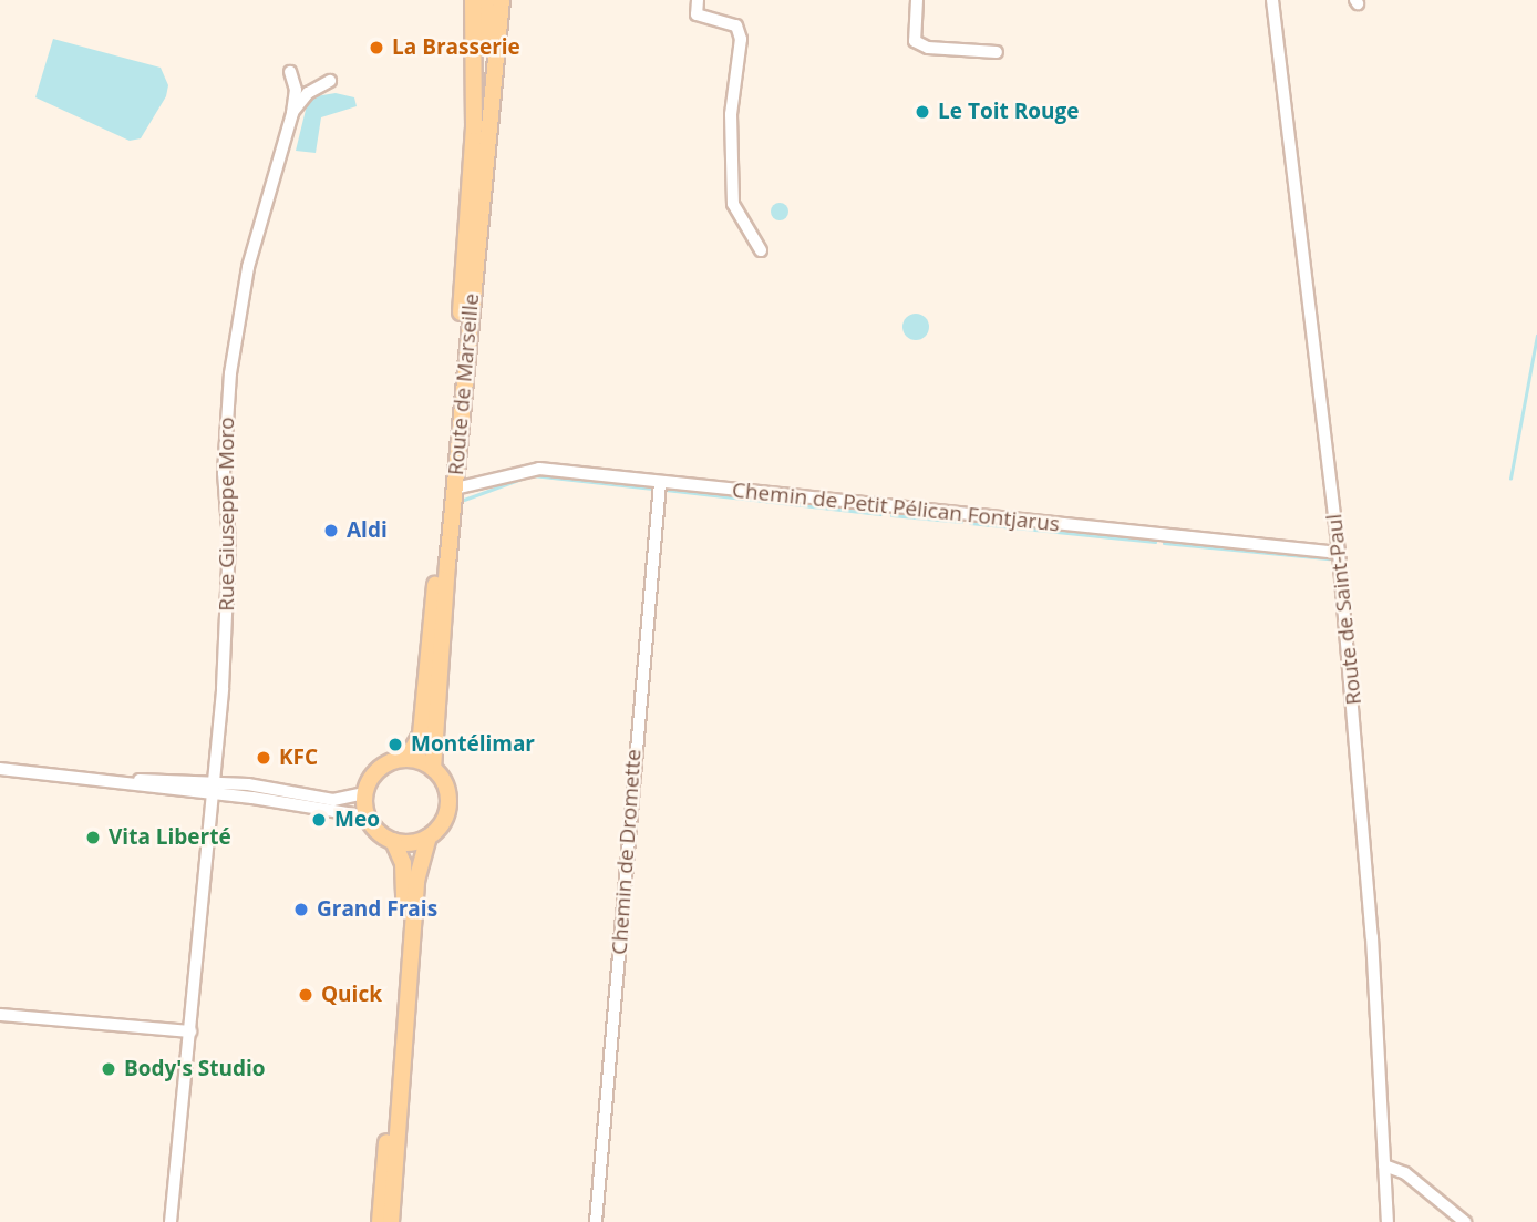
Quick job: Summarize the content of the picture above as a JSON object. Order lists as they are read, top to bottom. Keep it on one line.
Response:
{"streets":{"main road":["Route de Marseille"],"street":["Chemin de Petit Pélican Fontjarus","Rue Giuseppe Moro","Route de Saint-Paul","Chemin de Dromette"]},"crossings":[["Route de Marseille","Chemin de Petit Pélican Fontjarus"],["Chemin de Petit Pélican Fontjarus","Route de Saint-Paul"],["Chemin de Petit Pélican Fontjarus","Chemin de Dromette"]],"places":["La Brasserie","Le Toit Rouge","Aldi","Montélimar","KFC","Meo","Vita Liberté","Grand Frais","Quick","Body's Studio"]}
